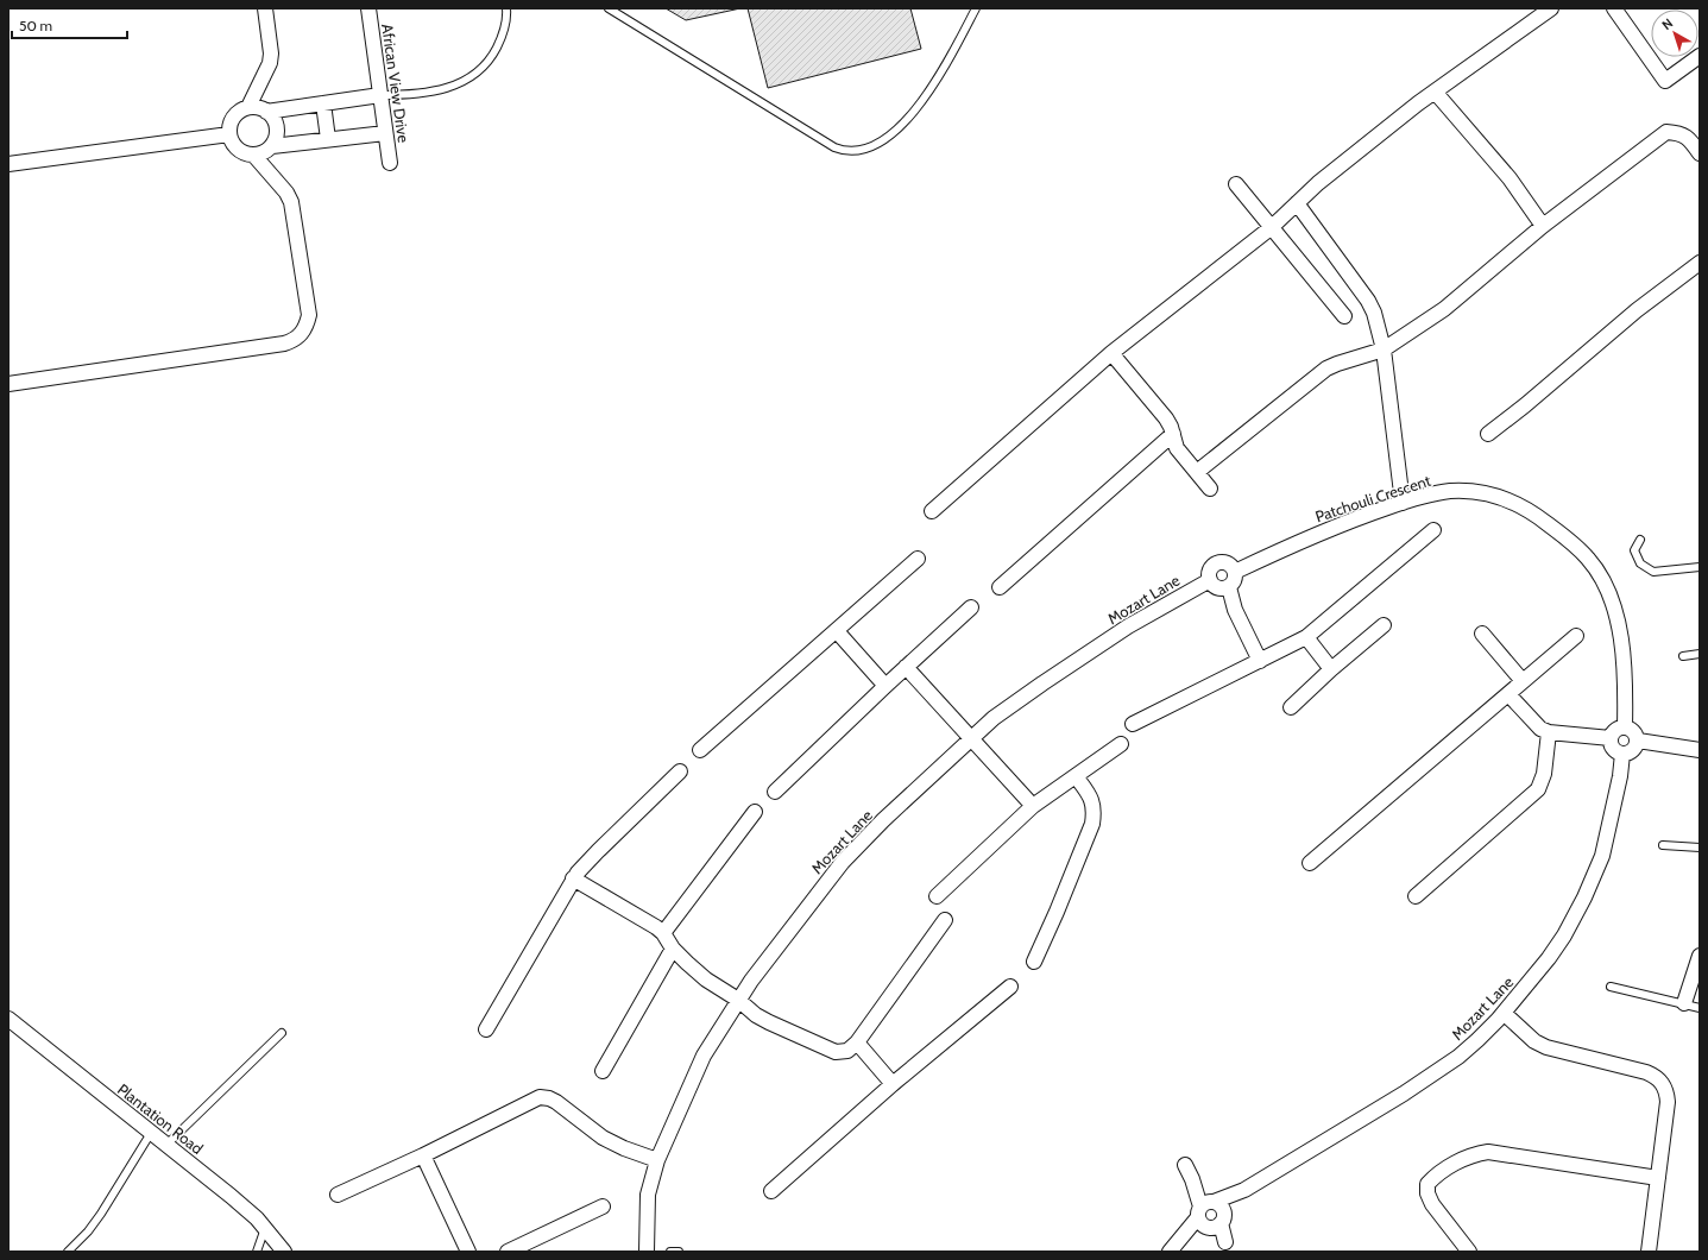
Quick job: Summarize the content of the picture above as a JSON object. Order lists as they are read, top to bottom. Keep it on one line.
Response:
{"streets":{"street":["African View Drive","Patchouli Crescent","Mozart Lane","Plantation Road"]},"crossings":[["Patchouli Crescent","Mozart Lane"]],"scale_bar":"50 m","north":"top left"}
